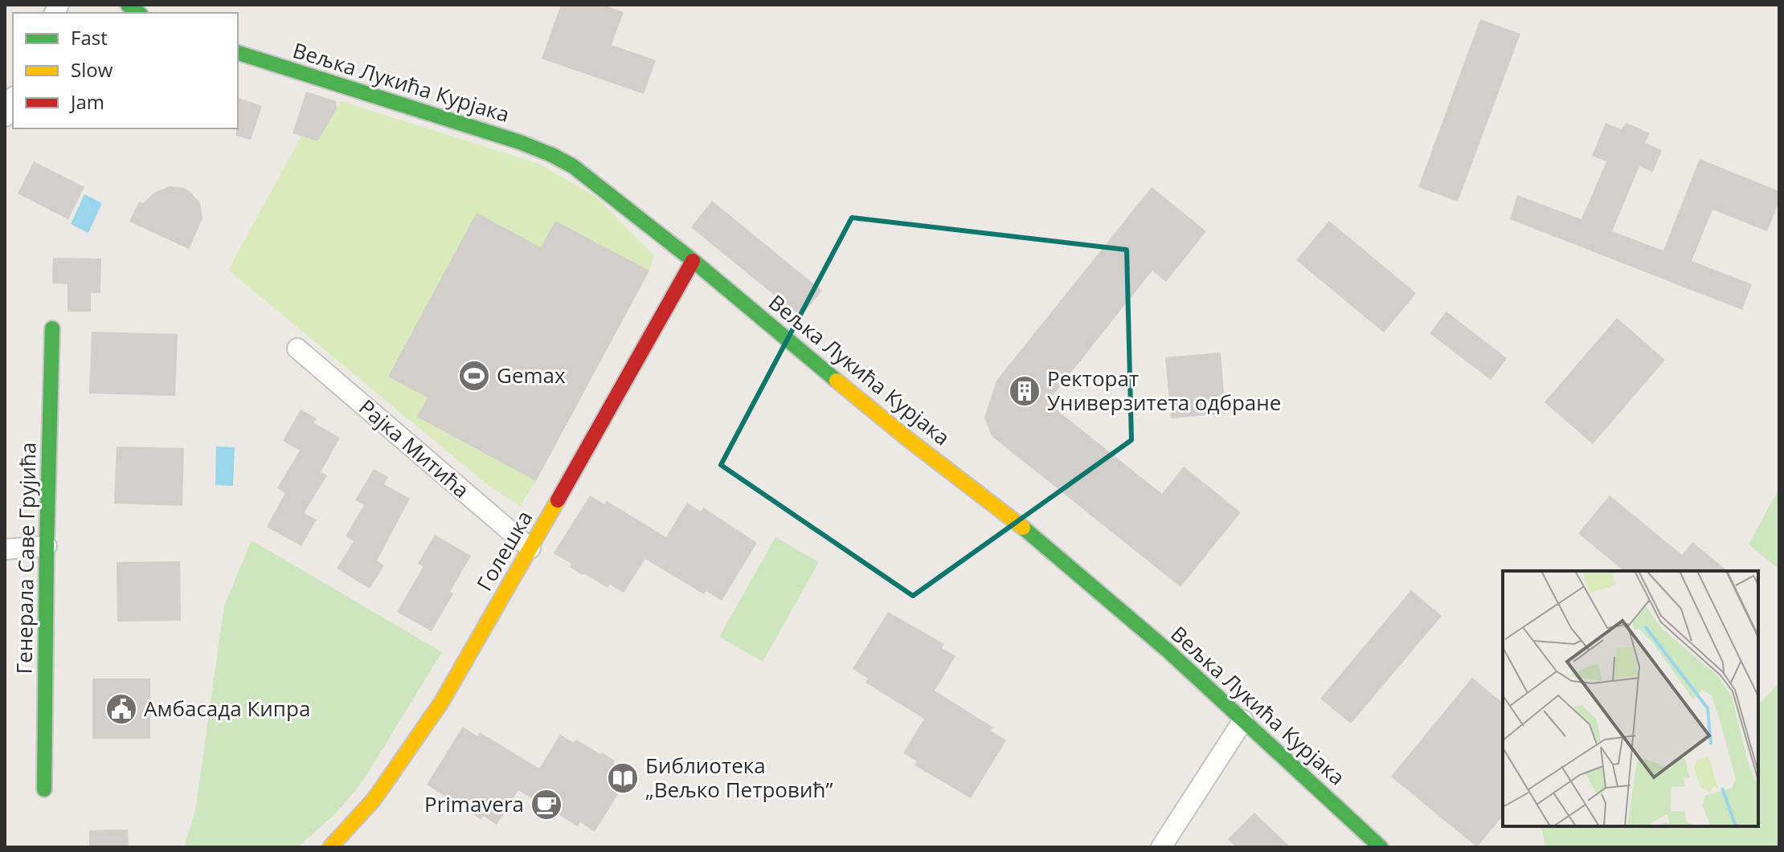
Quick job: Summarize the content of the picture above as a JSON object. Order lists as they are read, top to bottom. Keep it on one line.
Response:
{"streets":{"street":["Вељка Лукића Курјака","Рајка Митића","Голешка","Генерала Саве Грујића"]},"crossings":[["Вељка Лукића Курјака","Голешка"],["Рајка Митића","Голешка"]],"places":{"sports":["Gemax"],"building":["Ректорат Универзитета одбране"],"public building":["Амбасада Кипра"],"library":["Библиотека „Вељко Петровић”"],"cafe":["Primavera"]},"legend":["Fast","Slow","Jam"]}
